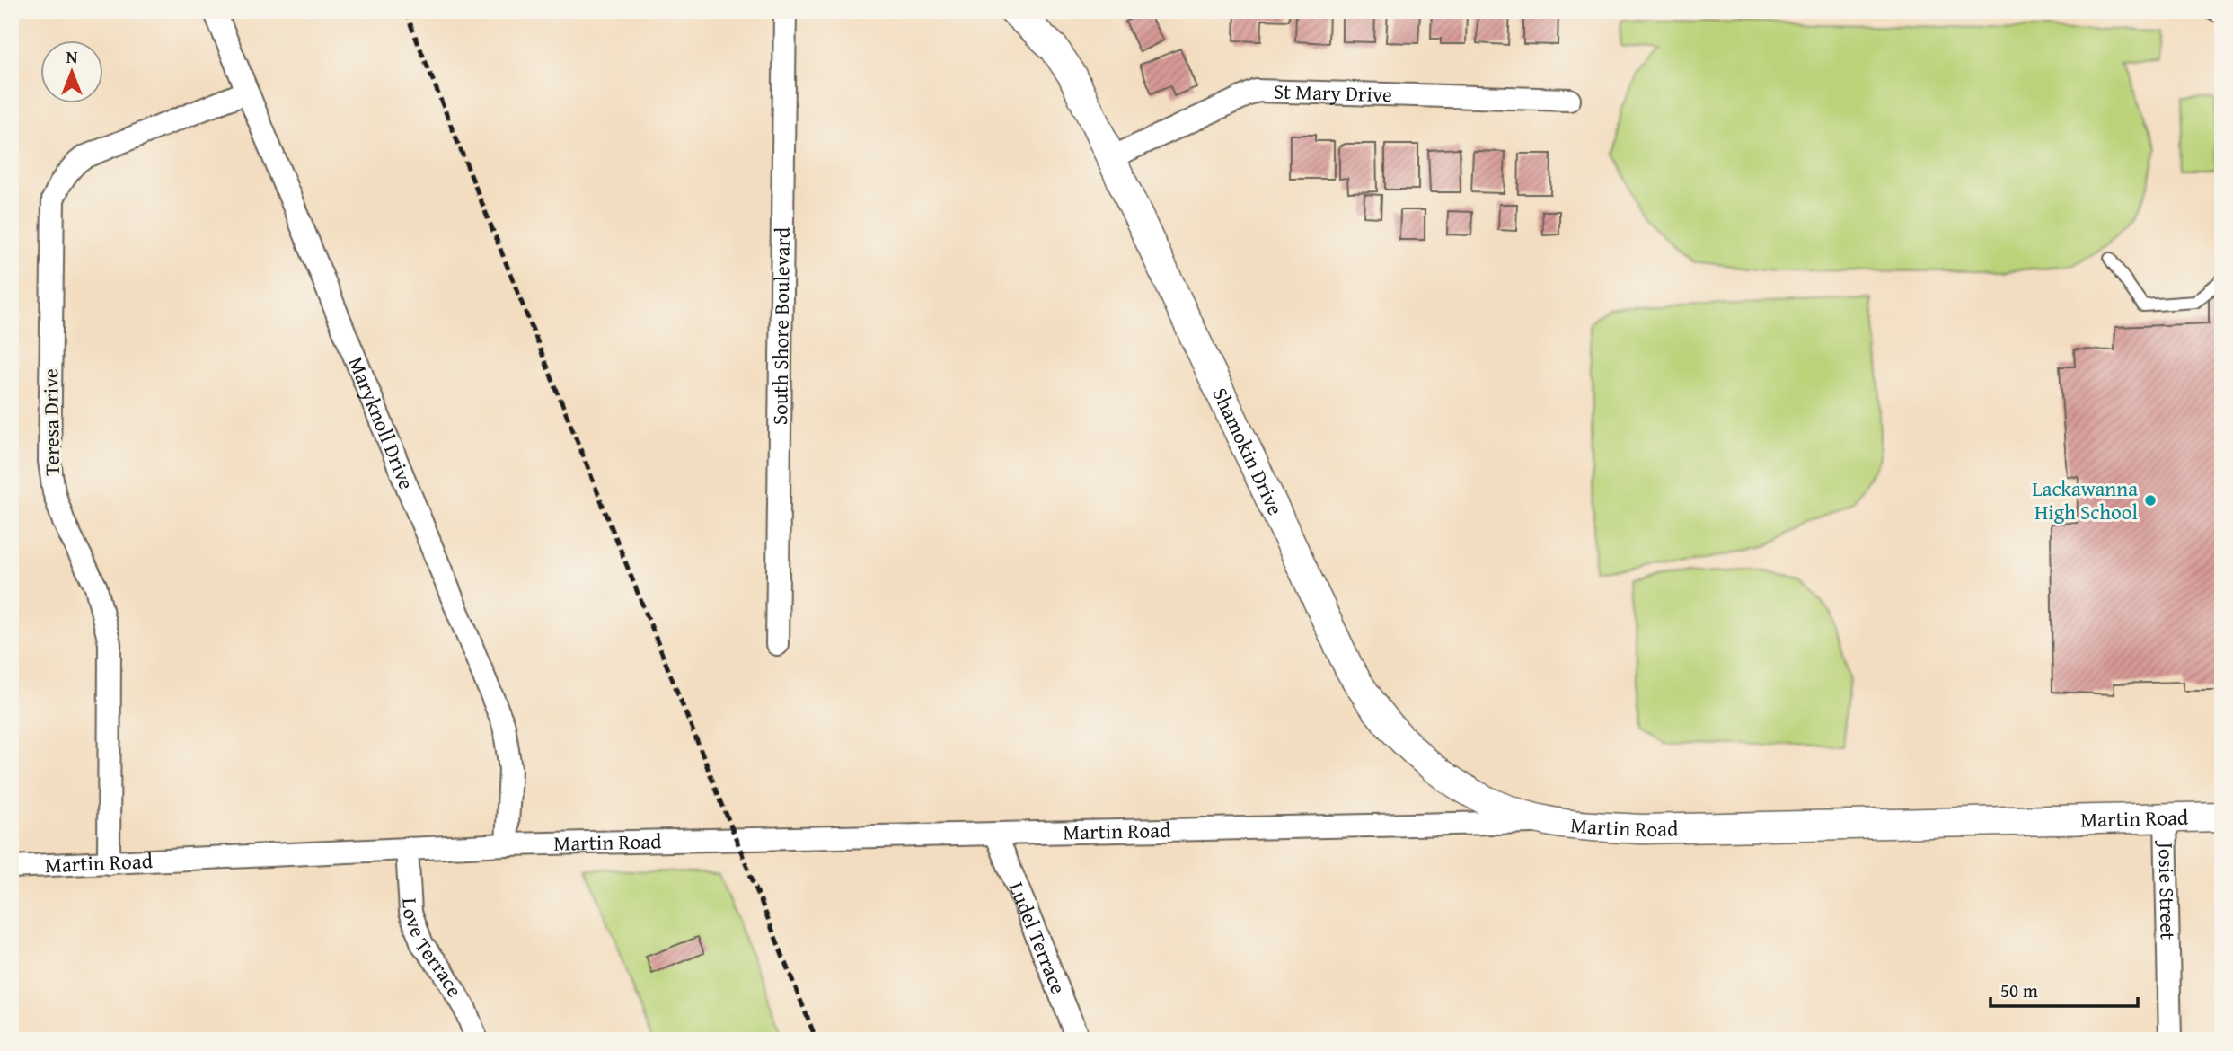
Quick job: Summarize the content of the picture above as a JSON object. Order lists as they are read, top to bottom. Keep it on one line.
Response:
{"streets":{"street":["St Mary Drive","South Shore Boulevard","Teresa Drive","Maryknoll Drive","Shamokin Drive","Martin Road","Josie Street","Ludel Terrace","Love Terrace"]},"crossings":[["St Mary Drive","Shamokin Drive"],["Teresa Drive","Maryknoll Drive"],["Teresa Drive","Martin Road"],["Maryknoll Drive","Martin Road"],["Shamokin Drive","Martin Road"],["Martin Road","Josie Street"],["Martin Road","Ludel Terrace"],["Martin Road","Love Terrace"]],"places":["Lackawanna High School"],"scale_bar":"50 m","north":"top"}
